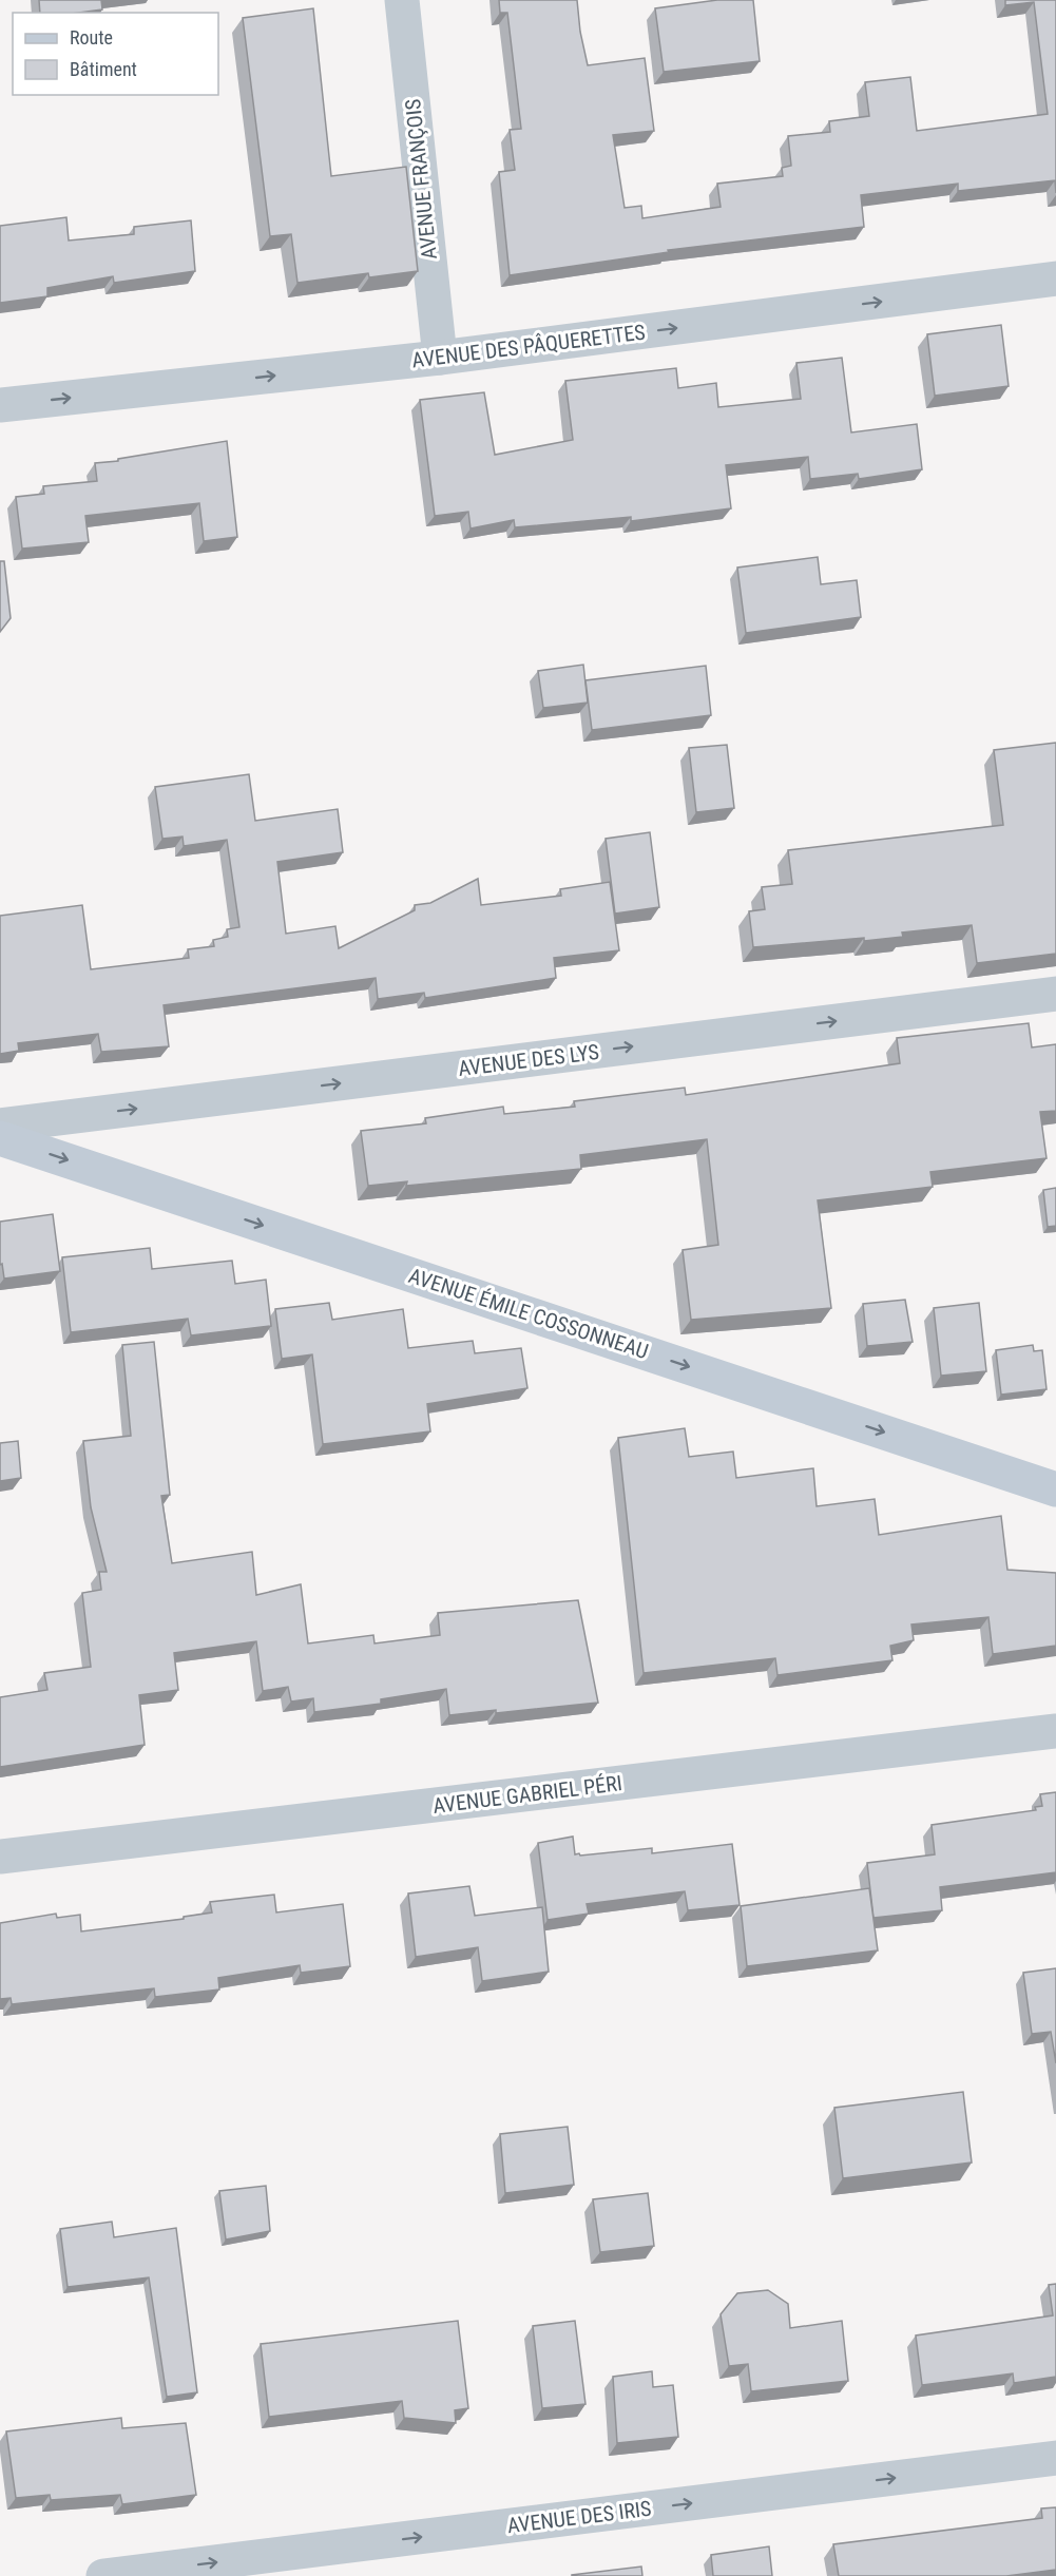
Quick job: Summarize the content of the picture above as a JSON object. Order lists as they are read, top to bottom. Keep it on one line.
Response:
{"streets":{"street":["AVENUE FRANÇOIS","AVENUE DES PÂQUERETTES","AVENUE DES LYS","AVENUE ÉMILE COSSONNEAU","AVENUE GABRIEL PÉRI","AVENUE DES IRIS"]},"crossings":[["AVENUE FRANÇOIS","AVENUE DES PÂQUERETTES"]],"one_way":["AVENUE DES PÂQUERETTES","AVENUE DES LYS","AVENUE ÉMILE COSSONNEAU","AVENUE DES IRIS"],"legend":["Route","Bâtiment"]}
